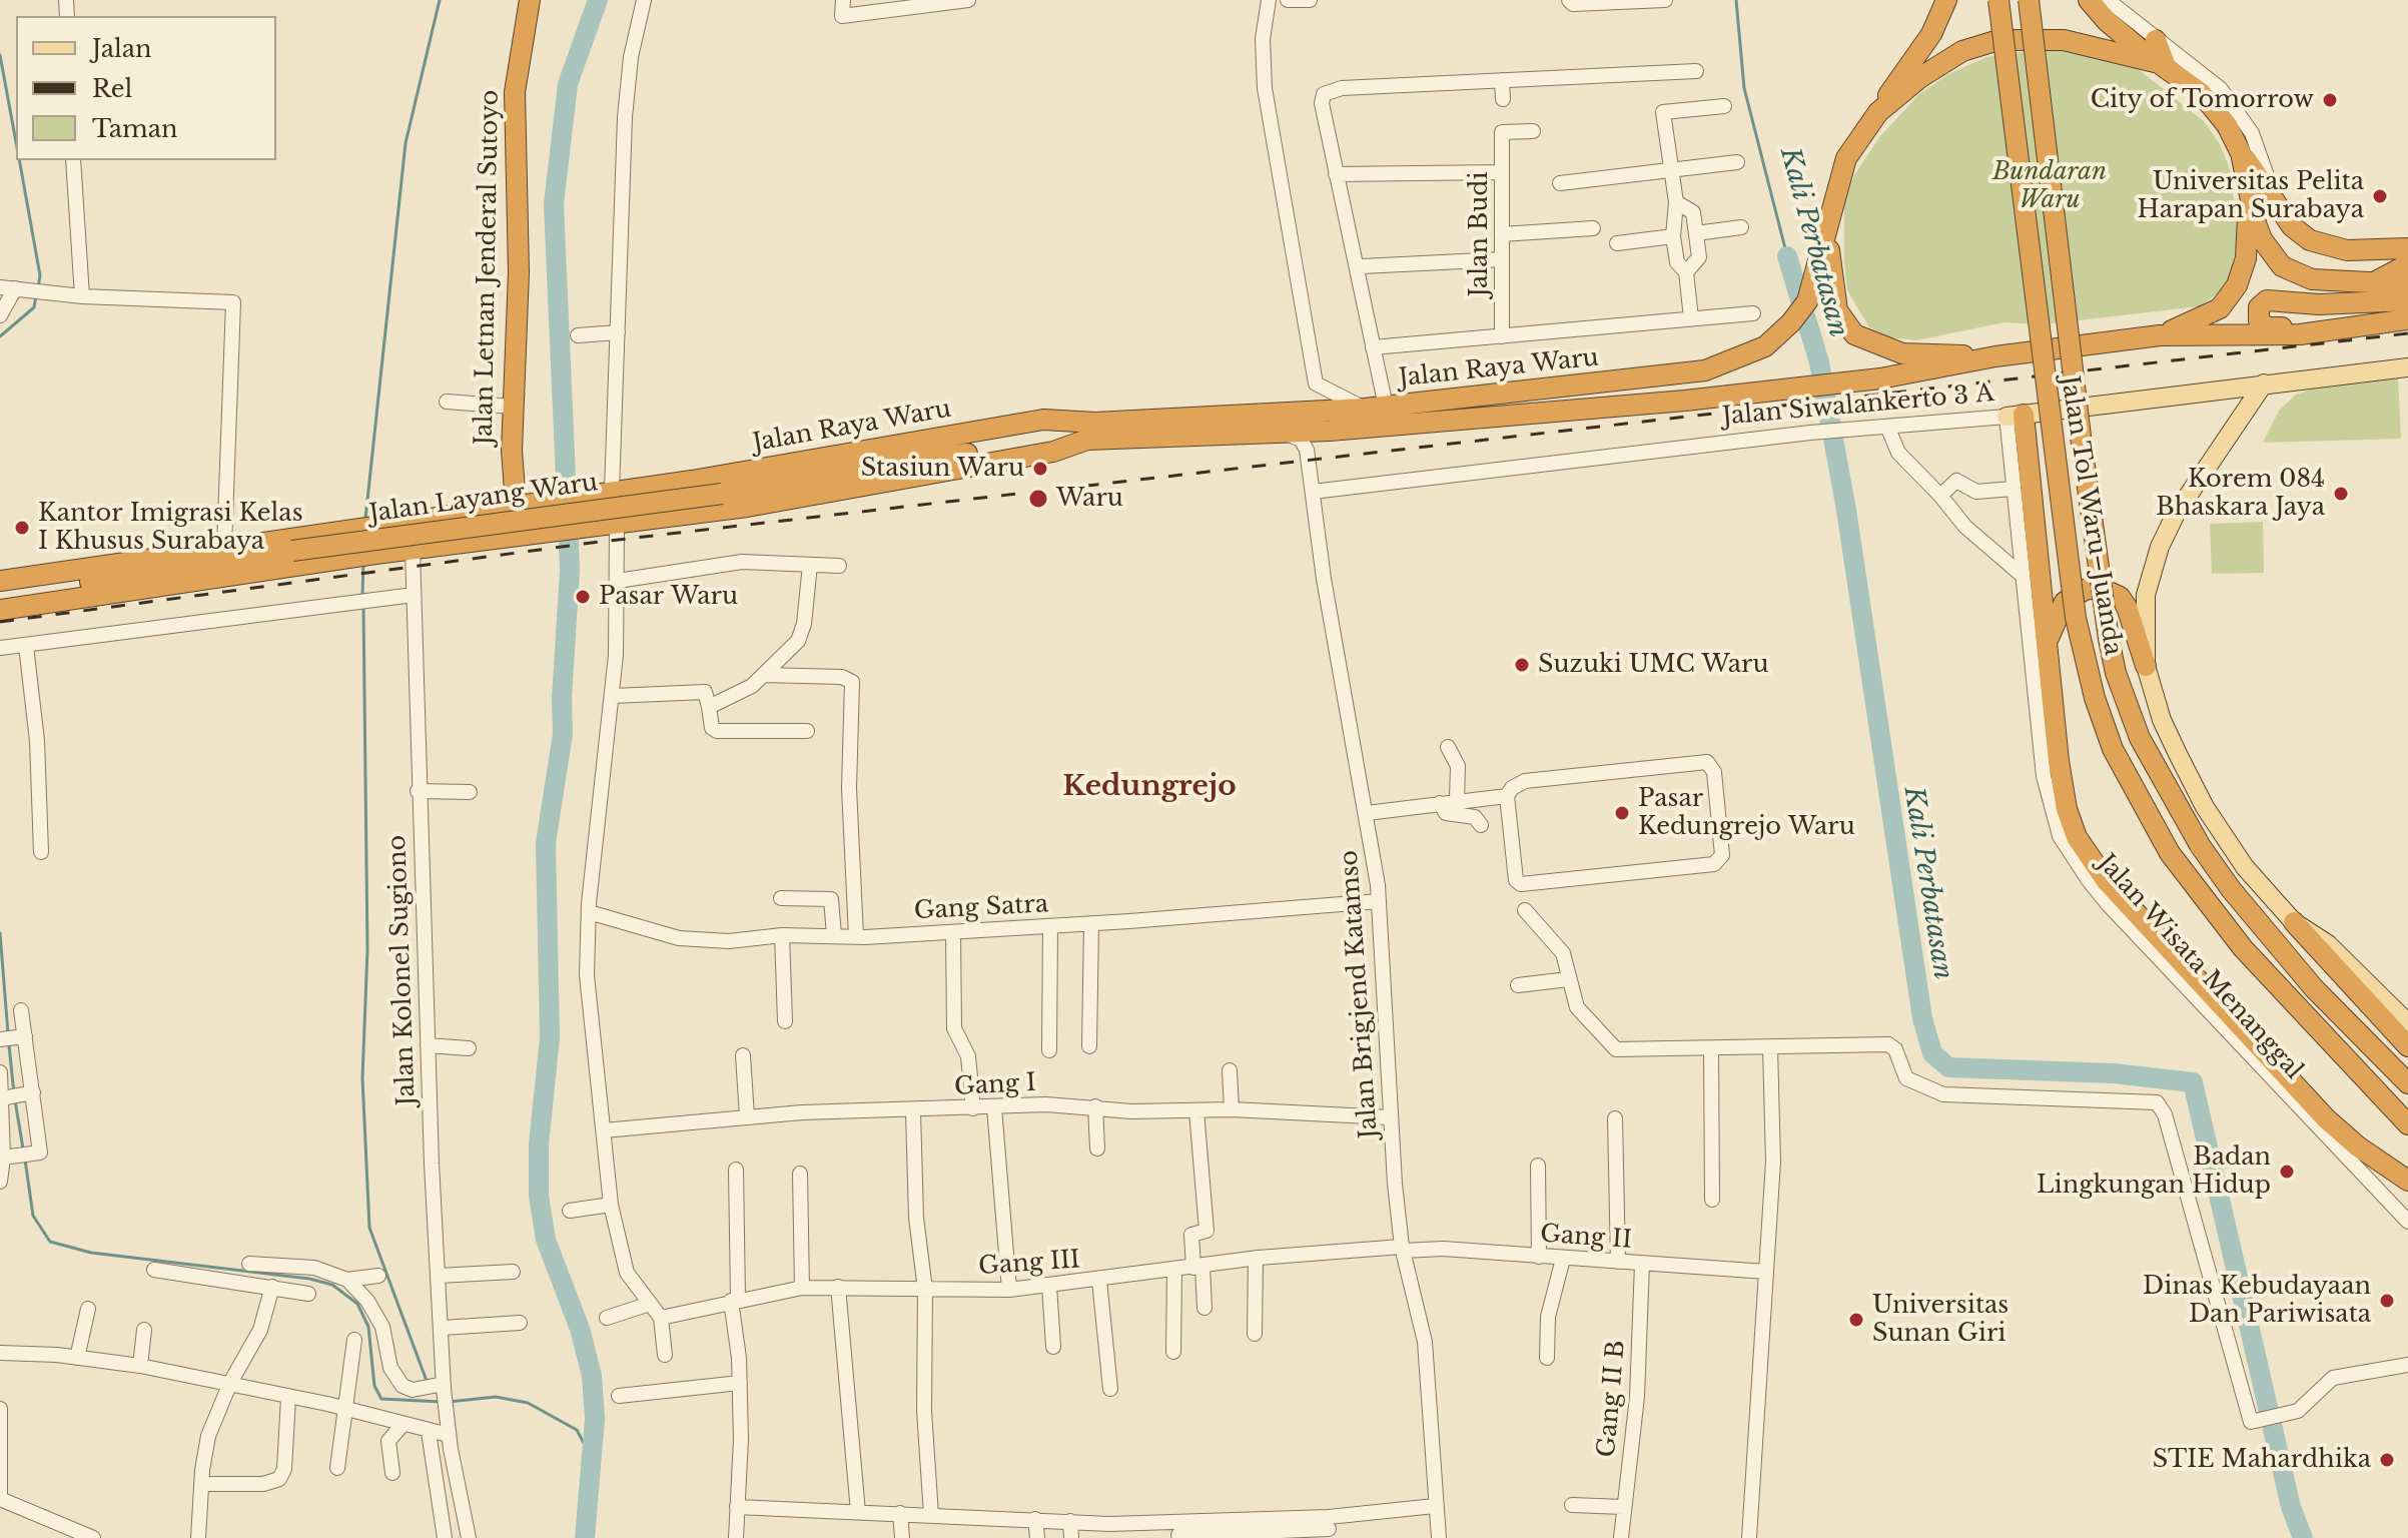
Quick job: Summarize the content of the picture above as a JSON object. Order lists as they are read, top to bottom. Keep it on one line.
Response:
{"streets":{"highway":["Jalan Letnan Jenderal Sutoyo","Jalan Raya Waru","Jalan Layang Waru","Jalan Tol Waru–Juanda"],"main road":["Jalan Siwalankerto 3 A"],"street":["Jalan Budi","Gang Satra","Jalan Wisata Menanggal","Jalan Kolonel Sugiono","Jalan Brigjend Katamso","Gang I","Gang II","Gang III","Gang II B"]},"crossings":[["Jalan Letnan Jenderal Sutoyo","Jalan Raya Waru"],["Jalan Raya Waru","Jalan Layang Waru"],["Jalan Raya Waru","Jalan Kolonel Sugiono"],["Jalan Siwalankerto 3 A","Jalan Wisata Menanggal"],["Jalan Siwalankerto 3 A","Jalan Brigjend Katamso"],["Gang Satra","Jalan Brigjend Katamso"],["Jalan Brigjend Katamso","Gang I"],["Jalan Brigjend Katamso","Gang II"],["Jalan Brigjend Katamso","Gang III"],["Gang II","Gang III"],["Gang II","Gang II B"]],"districts":["Kedungrejo"],"water":["Kali Perbatasan"],"parks":["Bundaran Waru"],"places":["City of Tomorrow","Universitas Pelita Harapan Surabaya","Stasiun Waru","Korem 084 Bhaskara Jaya","Waru","Kantor Imigrasi Kelas I Khusus Surabaya","Pasar Waru","Suzuki UMC Waru","Pasar Kedungrejo Waru","Badan Lingkungan Hidup","Dinas Kebudayaan Dan Pariwisata","Universitas Sunan Giri","STIE Mahardhika"],"legend":["Jalan","Rel","Taman"]}
